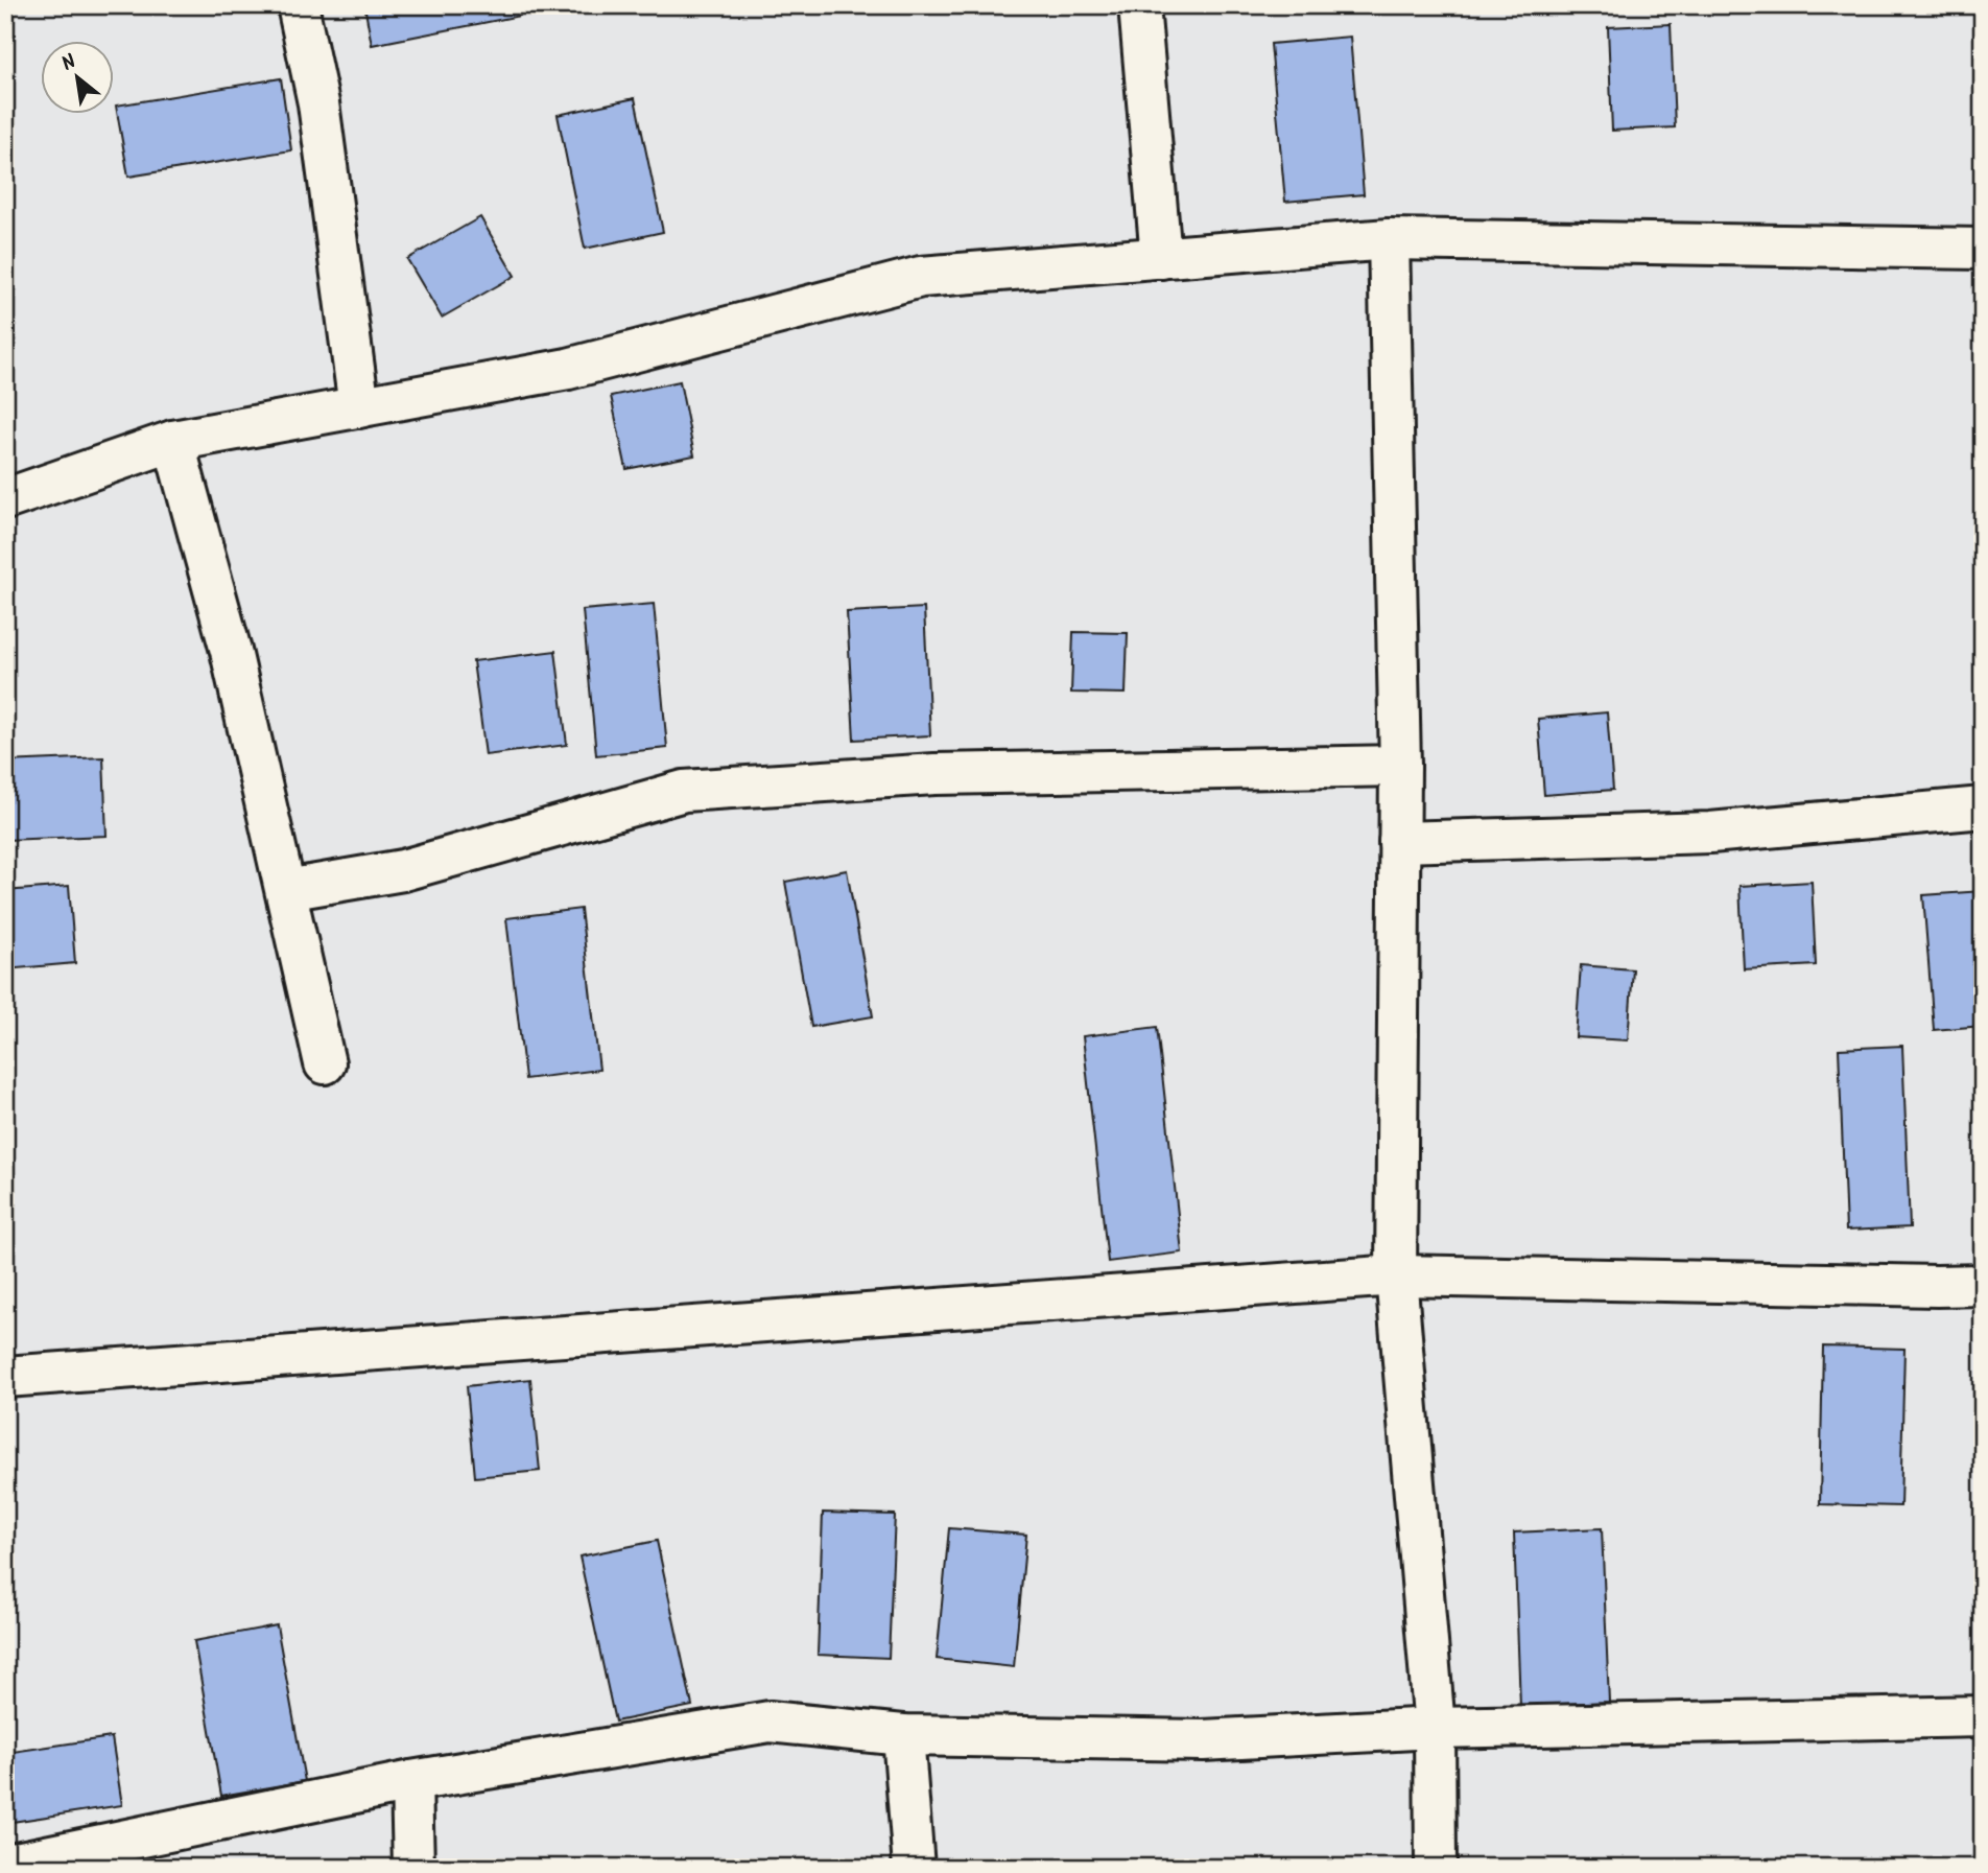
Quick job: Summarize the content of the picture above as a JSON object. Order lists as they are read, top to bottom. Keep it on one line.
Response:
{"north":"top left"}
